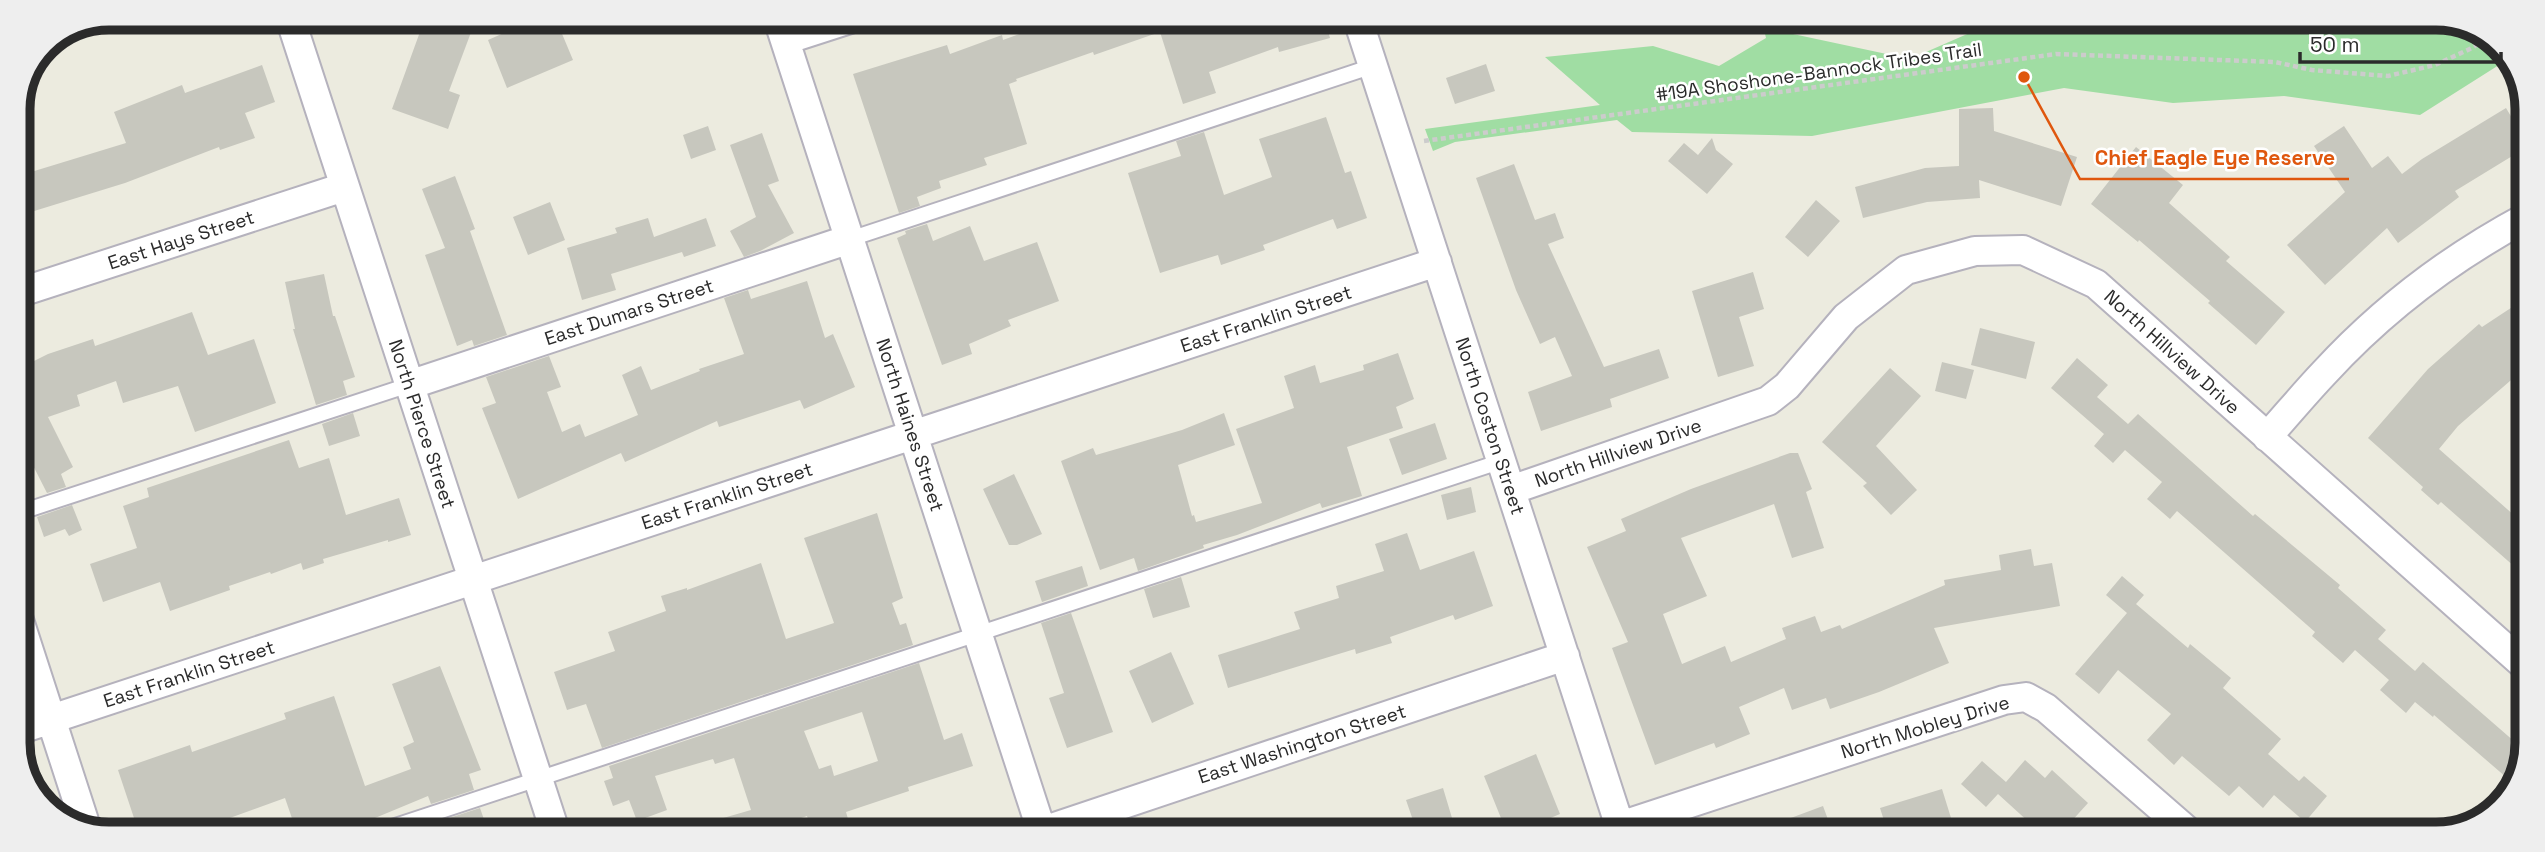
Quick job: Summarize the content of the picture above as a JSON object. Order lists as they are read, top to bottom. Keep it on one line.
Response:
{"streets":{"street":["East Hays Street","East Dumars Street","East Franklin Street","North Hillview Drive","North Pierce Street","North Haines Street","North Coston Street","North Mobley Drive","East Washington Street"],"path":["#19A Shoshone-Bannock Tribes Trail"]},"crossings":[["#19A Shoshone-Bannock Tribes Trail","North Coston Street"],["East Hays Street","North Pierce Street"],["East Dumars Street","North Pierce Street"],["East Dumars Street","North Haines Street"],["East Franklin Street","North Pierce Street"],["East Franklin Street","North Haines Street"],["East Franklin Street","North Coston Street"],["North Hillview Drive","North Coston Street"],["North Coston Street","East Washington Street"]],"places":["Chief Eagle Eye Reserve"],"scale_bar":"50 m"}
